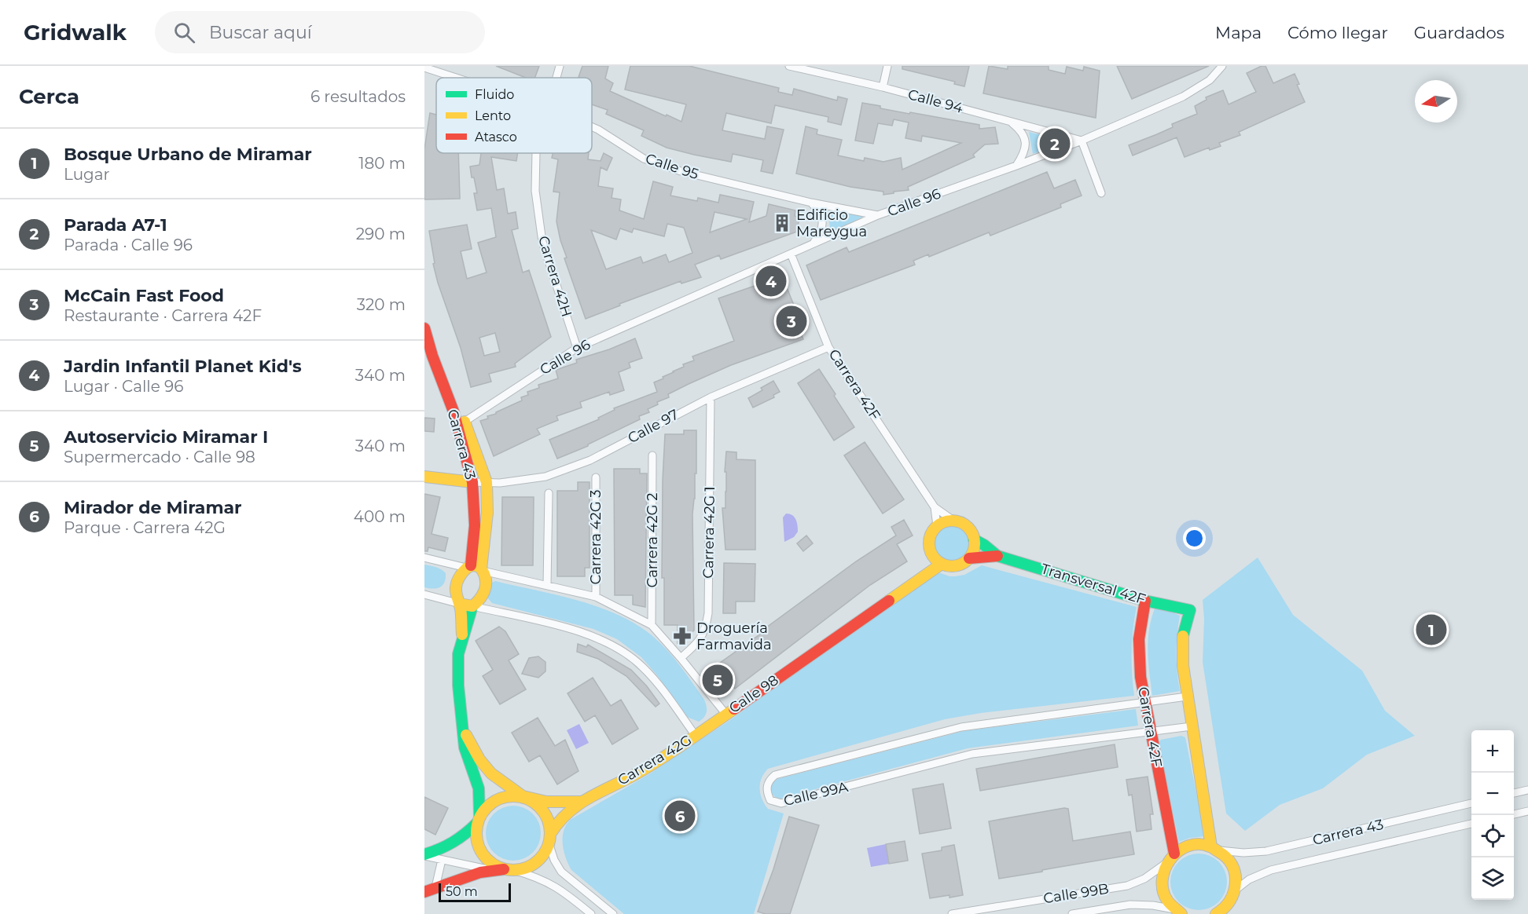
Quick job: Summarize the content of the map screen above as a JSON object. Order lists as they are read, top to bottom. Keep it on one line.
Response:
{"streets":{"street":["Calle 94","Calle 95","Calle 96","Carrera 42H","Carrera 42F","Calle 97","Carrera 43","Carrera 42G 1","Carrera 42G 3","Carrera 42G 2","Transversal 42F","Calle 98","Carrera 42G","Calle 99A","Calle 99B"]},"crossings":[["Calle 94","Calle 96"],["Calle 95","Calle 96"],["Calle 96","Carrera 42H"],["Calle 96","Carrera 42F"],["Calle 96","Carrera 43"],["Carrera 42F","Calle 97"],["Carrera 42F","Transversal 42F"],["Carrera 42F","Calle 98"],["Carrera 42F","Calle 99A"],["Calle 97","Carrera 43"],["Calle 97","Carrera 42G 1"],["Carrera 43","Calle 98"],["Carrera 42G 1","Calle 98"],["Carrera 42G 3","Calle 98"],["Carrera 42G 2","Calle 98"],["Transversal 42F","Calle 98"],["Transversal 42F","Calle 99A"],["Calle 98","Carrera 42G"]],"places":{"building":["Edificio Mareygua"],"pharmacy":["Droguería Farmavida"]},"legend":["Fluido","Lento","Atasco"],"scale_bar":"50 m","north":"left","page":{"header":"Gridwalk","search":"Buscar aquí","nav":["Mapa","Cómo llegar","Guardados"],"heading":["Cerca","6 resultados"],"pins":["2","4","3","1","5","6"],"list":[{"mark":"1","name":"Bosque Urbano de Miramar","note":"Lugar","value":"180 m"},{"mark":"2","name":"Parada A7-1","note":"Parada · Calle 96","value":"290 m"},{"mark":"3","name":"McCain Fast Food","note":"Restaurante · Carrera 42F","value":"320 m"},{"mark":"4","name":"Jardin Infantil Planet Kid's","note":"Lugar · Calle 96","value":"340 m"},{"mark":"5","name":"Autoservicio Miramar I","note":"Supermercado · Calle 98","value":"340 m"},{"mark":"6","name":"Mirador de Miramar","note":"Parque · Carrera 42G","value":"400 m"}],"map_buttons":["+","−"],"scale":"50 m"}}
